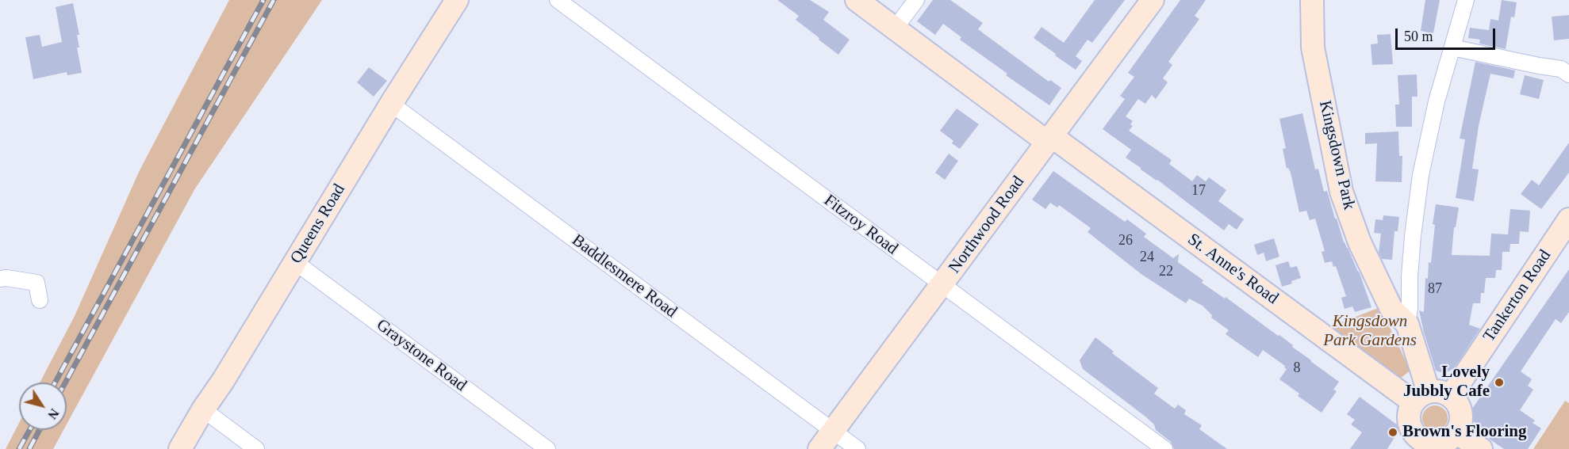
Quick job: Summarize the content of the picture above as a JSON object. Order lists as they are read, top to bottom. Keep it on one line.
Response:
{"streets":{"street":["Kingsdown Park","Queens Road","Fitzroy Road","Northwood Road","St. Anne's Road","Baddlesmere Road","Tankerton Road","Graystone Road"]},"crossings":[["Kingsdown Park","St. Anne's Road"],["Kingsdown Park","Tankerton Road"],["Queens Road","Baddlesmere Road"],["Queens Road","Graystone Road"],["Fitzroy Road","Northwood Road"],["Northwood Road","St. Anne's Road"],["Northwood Road","Baddlesmere Road"],["St. Anne's Road","Tankerton Road"]],"parks":["Kingsdown Park Gardens"],"places":["Lovely Jubbly Cafe","Brown's Flooring"],"house_numbers":["17","26","24","22","87","8"],"scale_bar":"50 m","north":"bottom right"}
